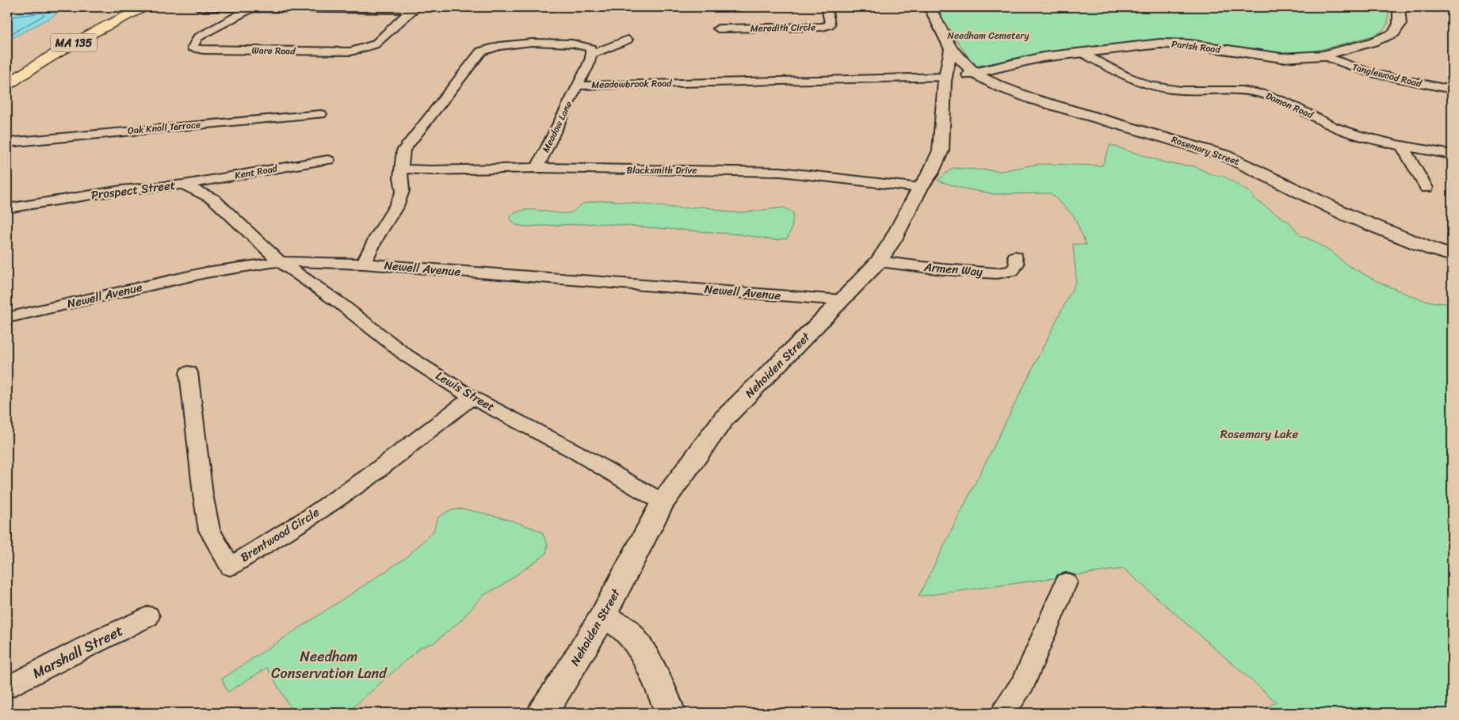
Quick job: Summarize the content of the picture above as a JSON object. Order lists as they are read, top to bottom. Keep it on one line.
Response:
{"streets":{"main road":["MA 135"],"street":["Meredith Circle","Parish Road","Ware Road","Tanglewood Road","Meadowbrook Road","Damon Road","Meadow Lane","Oak Knoll Terrace","Rosemary Street","Blacksmith Drive","Kent Road","Prospect Street","Newell Avenue","Armen Way","Nehoiden Street","Lewis Street","Brentwood Circle","Marshall Street"]},"crossings":[["Parish Road","Tanglewood Road"],["Parish Road","Meadowbrook Road"],["Parish Road","Damon Road"],["Parish Road","Rosemary Street"],["Parish Road","Nehoiden Street"],["Meadowbrook Road","Meadow Lane"],["Meadowbrook Road","Nehoiden Street"],["Meadow Lane","Blacksmith Drive"],["Blacksmith Drive","Nehoiden Street"],["Kent Road","Prospect Street"],["Prospect Street","Newell Avenue"],["Prospect Street","Lewis Street"],["Newell Avenue","Nehoiden Street"],["Newell Avenue","Lewis Street"],["Armen Way","Nehoiden Street"],["Nehoiden Street","Lewis Street"],["Lewis Street","Brentwood Circle"]],"parks":["Needham Cemetery","Rosemary Lake","Needham Conservation Land"]}
